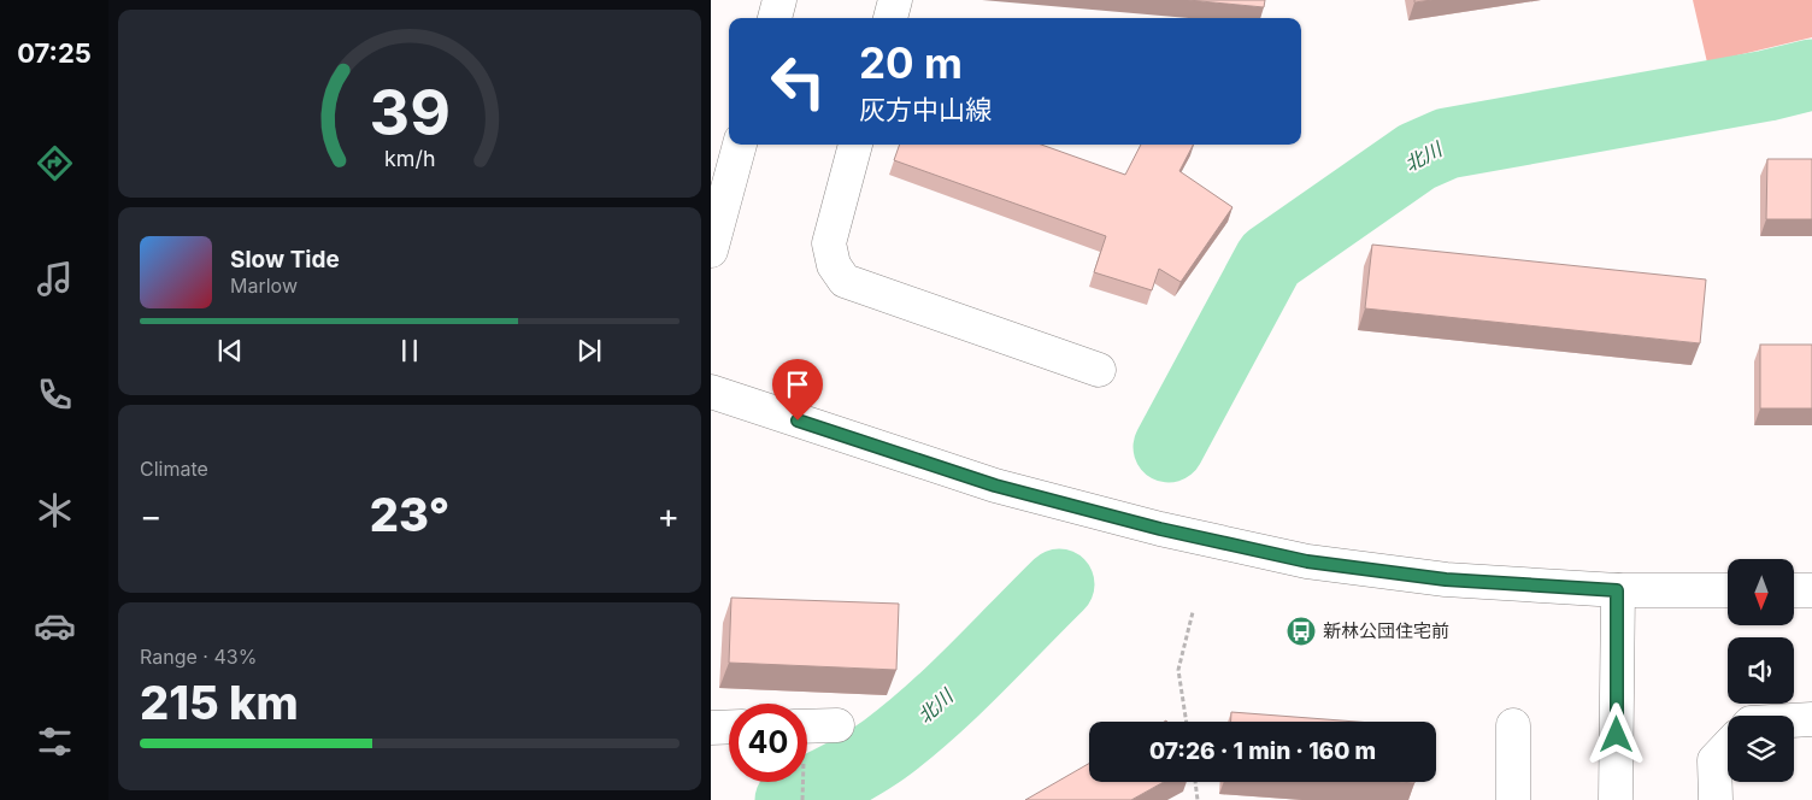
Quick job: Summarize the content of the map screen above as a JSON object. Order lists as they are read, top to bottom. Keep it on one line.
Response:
{"water":["北川"],"places":{"bus stop":["新林公団住宅前"]},"north":"bottom","page":{"tabs":"07:25","turn":["20 m","灰方中山線"],"song":["Slow Tide","Marlow"],"tile":["Climate",["Range · 43%","215 km"]],"heat":["−","23°","+"],"limit":"40","trip":"07:26 · 1 min · 160 m","gauge":["39","km/h"]}}
